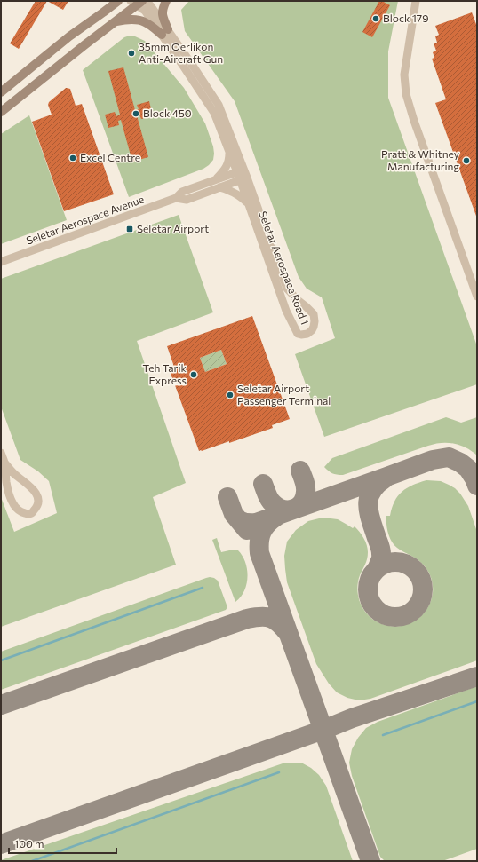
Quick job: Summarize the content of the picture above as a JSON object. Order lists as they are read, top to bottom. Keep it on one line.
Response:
{"streets":{"street":["Seletar Aerospace Avenue","Seletar Aerospace Road 1"]},"crossings":[["Seletar Aerospace Avenue","Seletar Aerospace Road 1"]],"places":{"other":["Block 179","35mm Oerlikon Anti-Aircraft Gun","Block 450","Excel Centre","Pratt & Whitney Manufacturing","Teh Tarik Express","Seletar Airport Passenger Terminal"],"transit":["Seletar Airport"]},"scale_bar":"100 m"}
